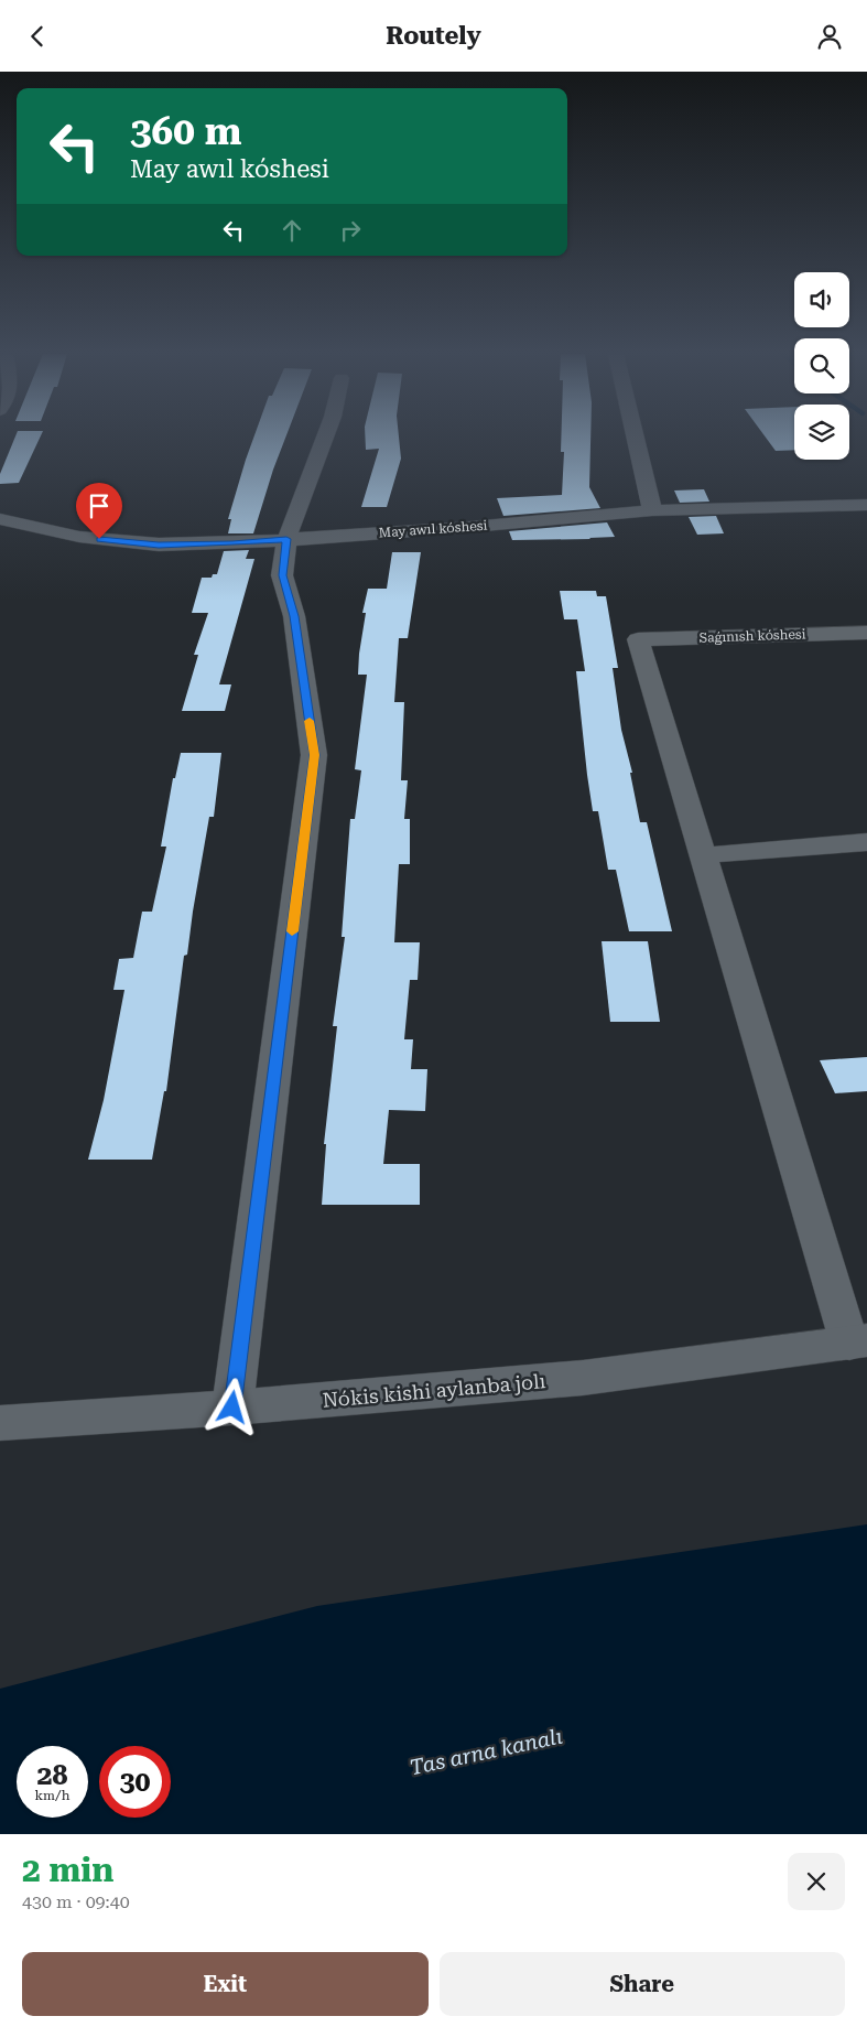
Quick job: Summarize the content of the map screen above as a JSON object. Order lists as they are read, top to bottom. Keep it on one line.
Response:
{"streets":{"street":["May awıl kóshesi","Saǵınısh kóshesi","Nókis kishi aylanba jolı"]},"water":["Tas arna kanalı"],"page":{"header":"Routely","turn":["360 m","May awıl kóshesi"],"speed":"28 km/h","limit":"30","heading":["2 min","430 m · 09:40"],"buttons":["Exit","Share"]}}
